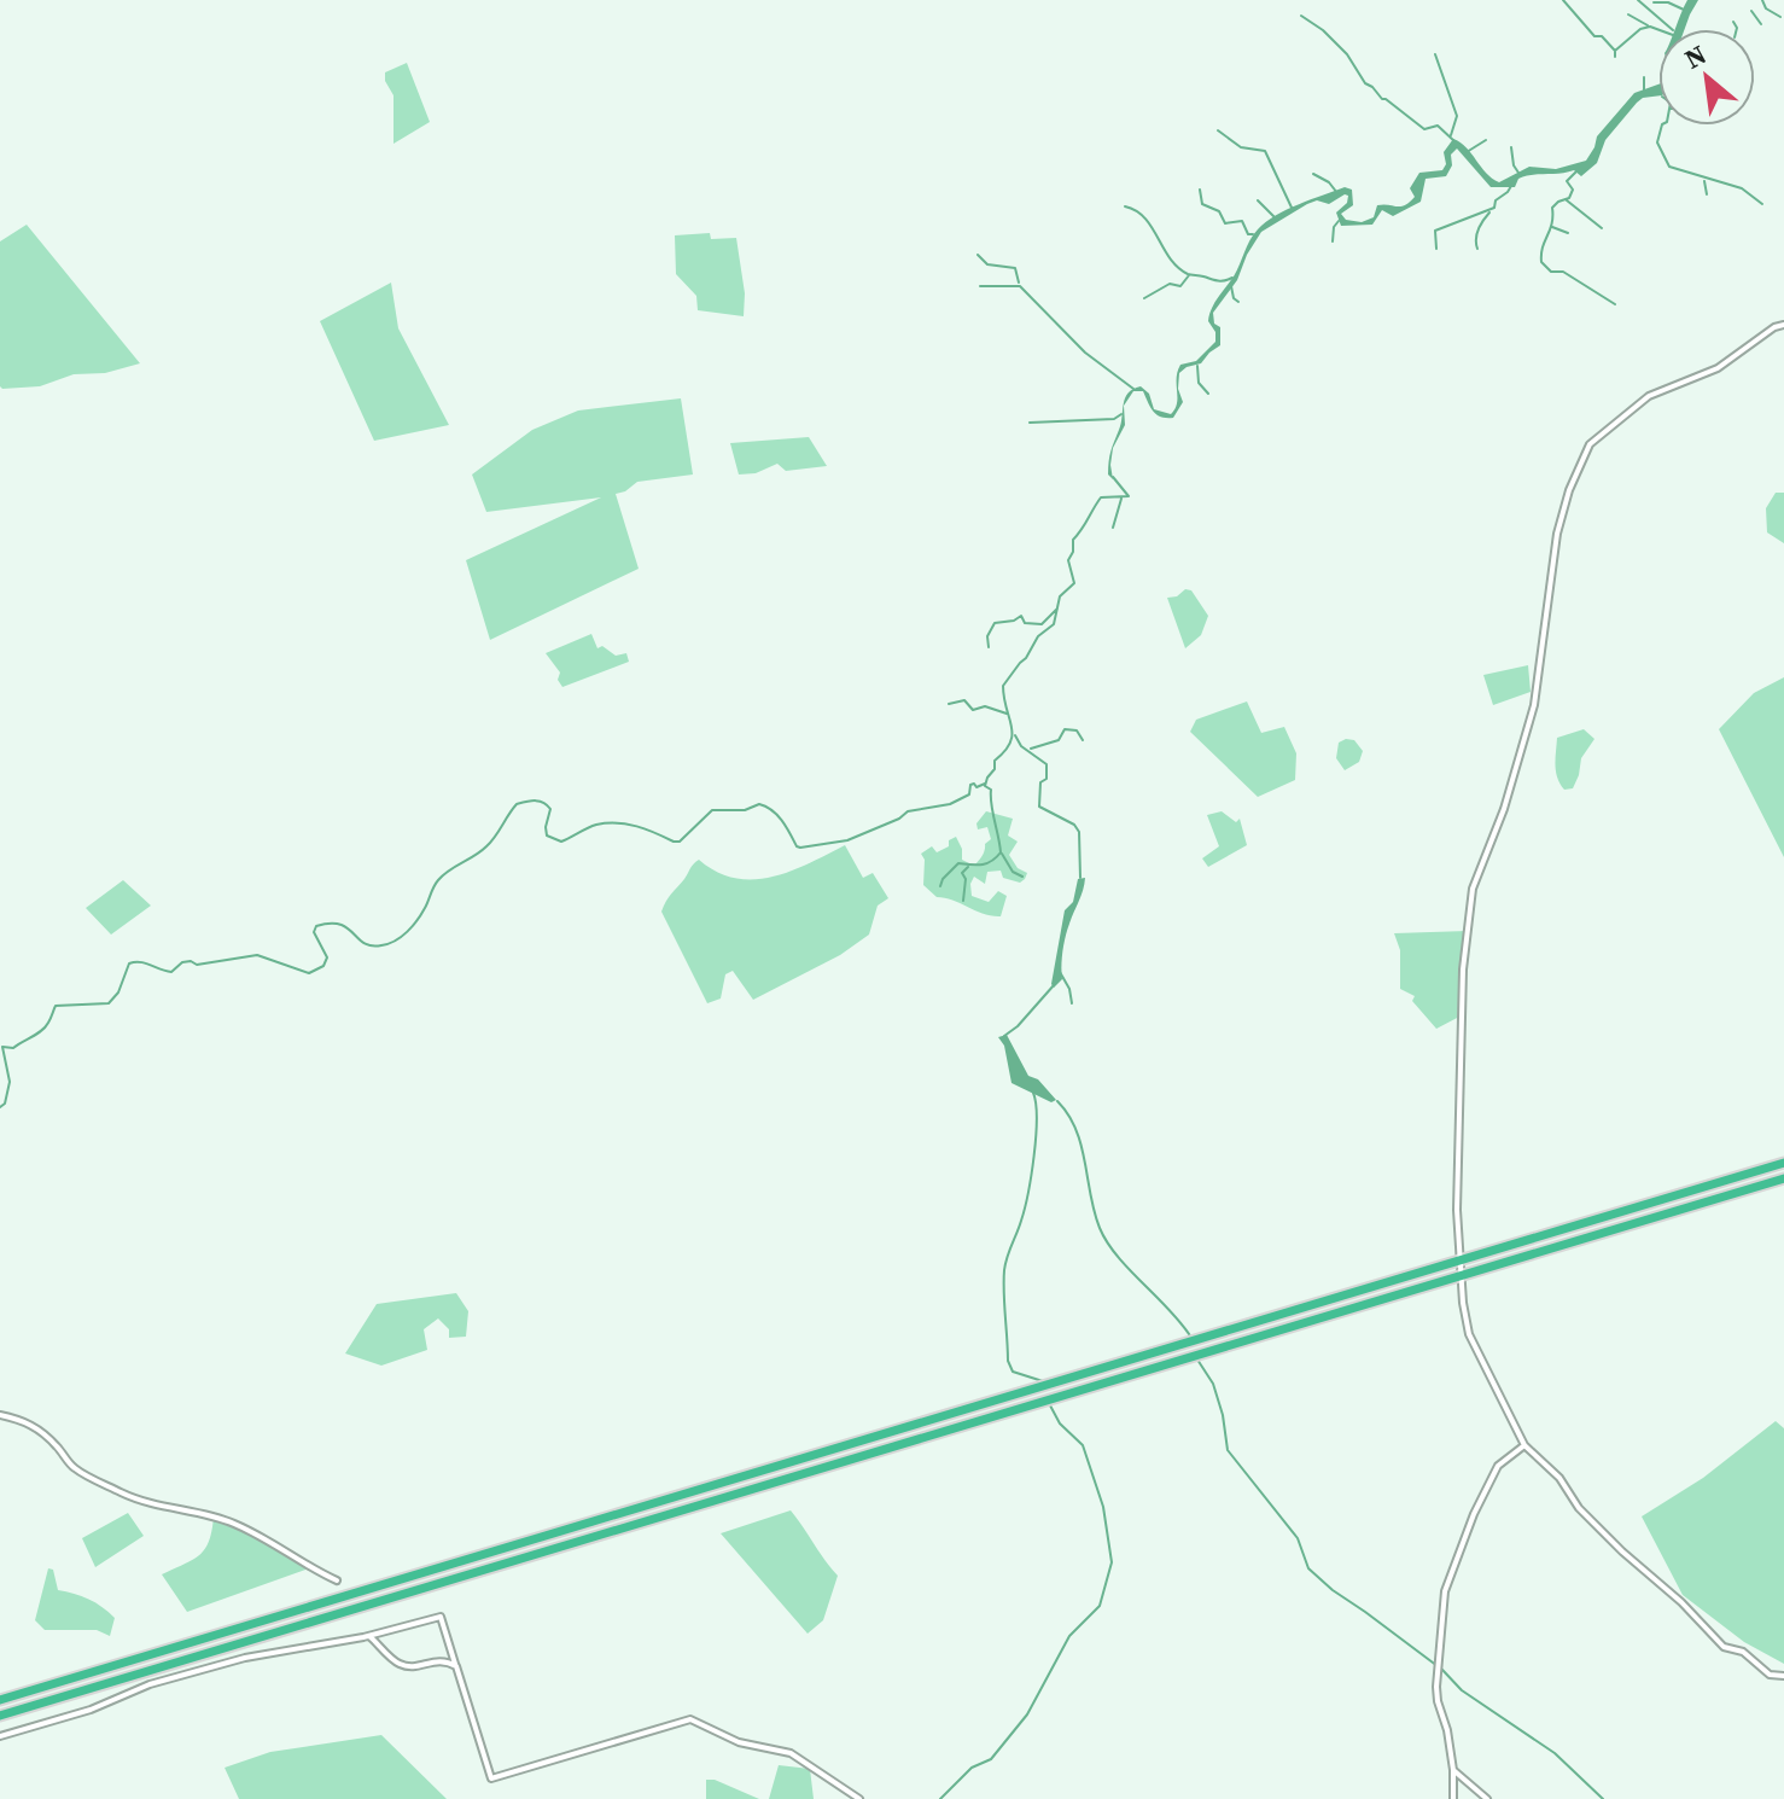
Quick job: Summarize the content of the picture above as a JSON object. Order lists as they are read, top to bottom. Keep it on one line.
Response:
{"north":"top left"}
